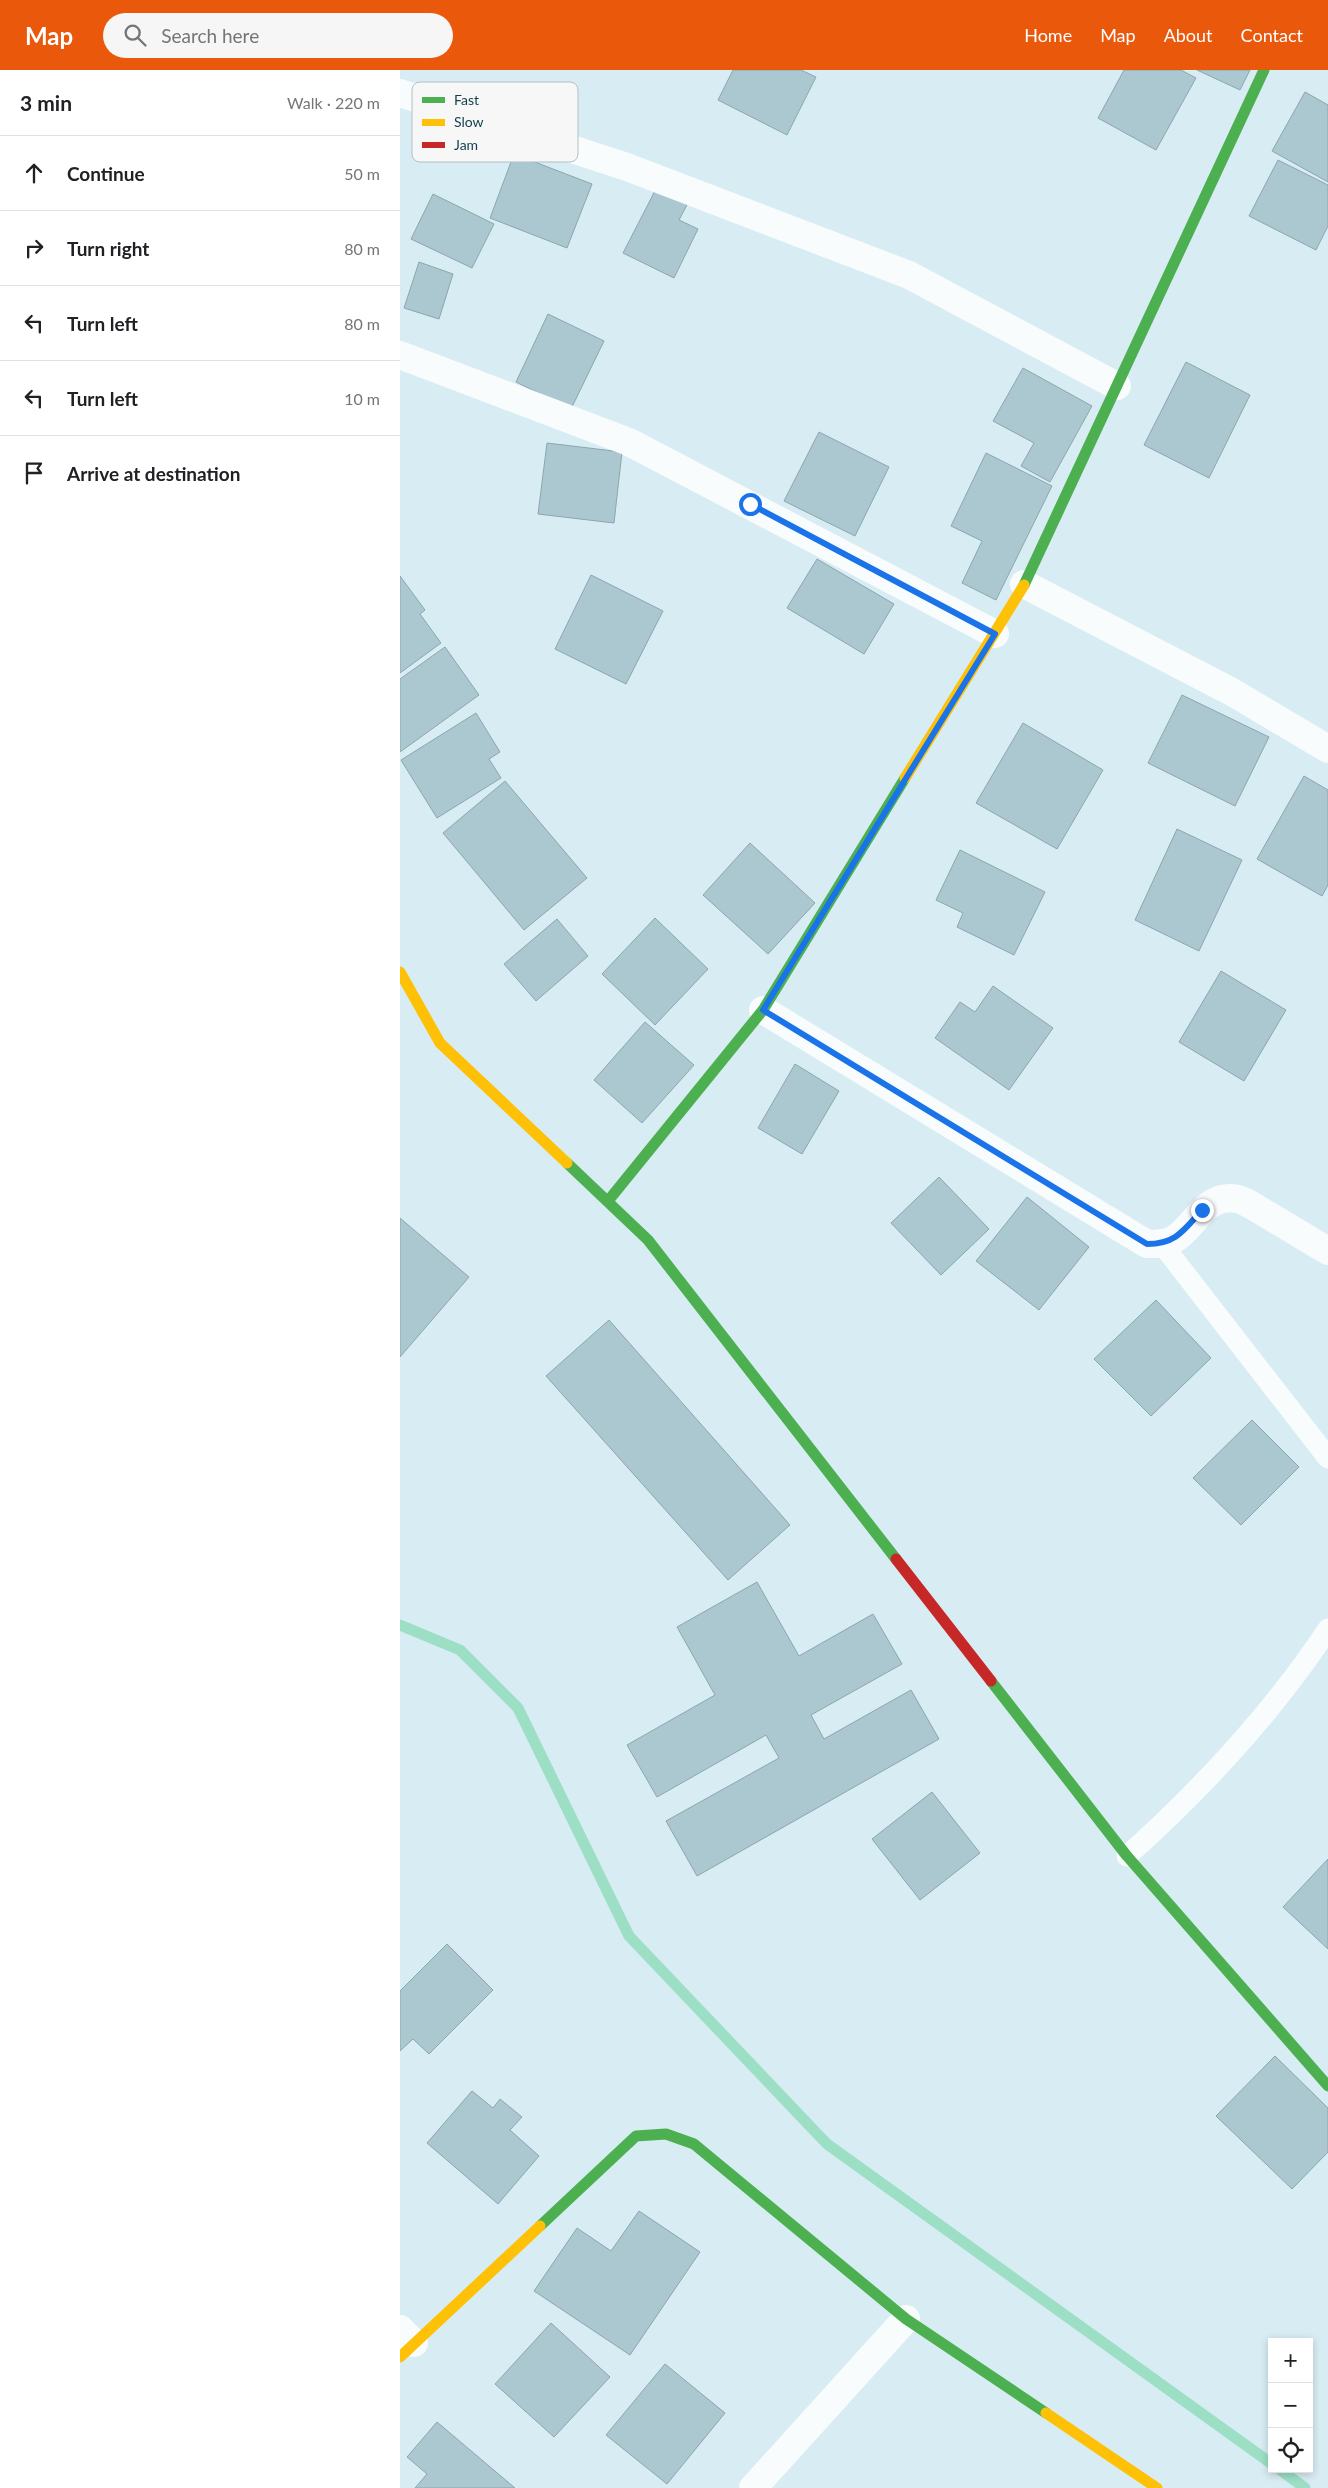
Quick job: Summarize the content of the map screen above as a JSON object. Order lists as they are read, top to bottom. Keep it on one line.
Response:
{"legend":["Fast","Slow","Jam"],"page":{"header":"Map","search":"Search here","nav":["Home","Map","About","Contact"],"heading":["3 min","Walk · 220 m"],"list":[["Continue","50 m"],["Turn right","80 m"],["Turn left","80 m"],["Turn left","10 m"],"Arrive at destination"],"map_buttons":["+","−"]}}
